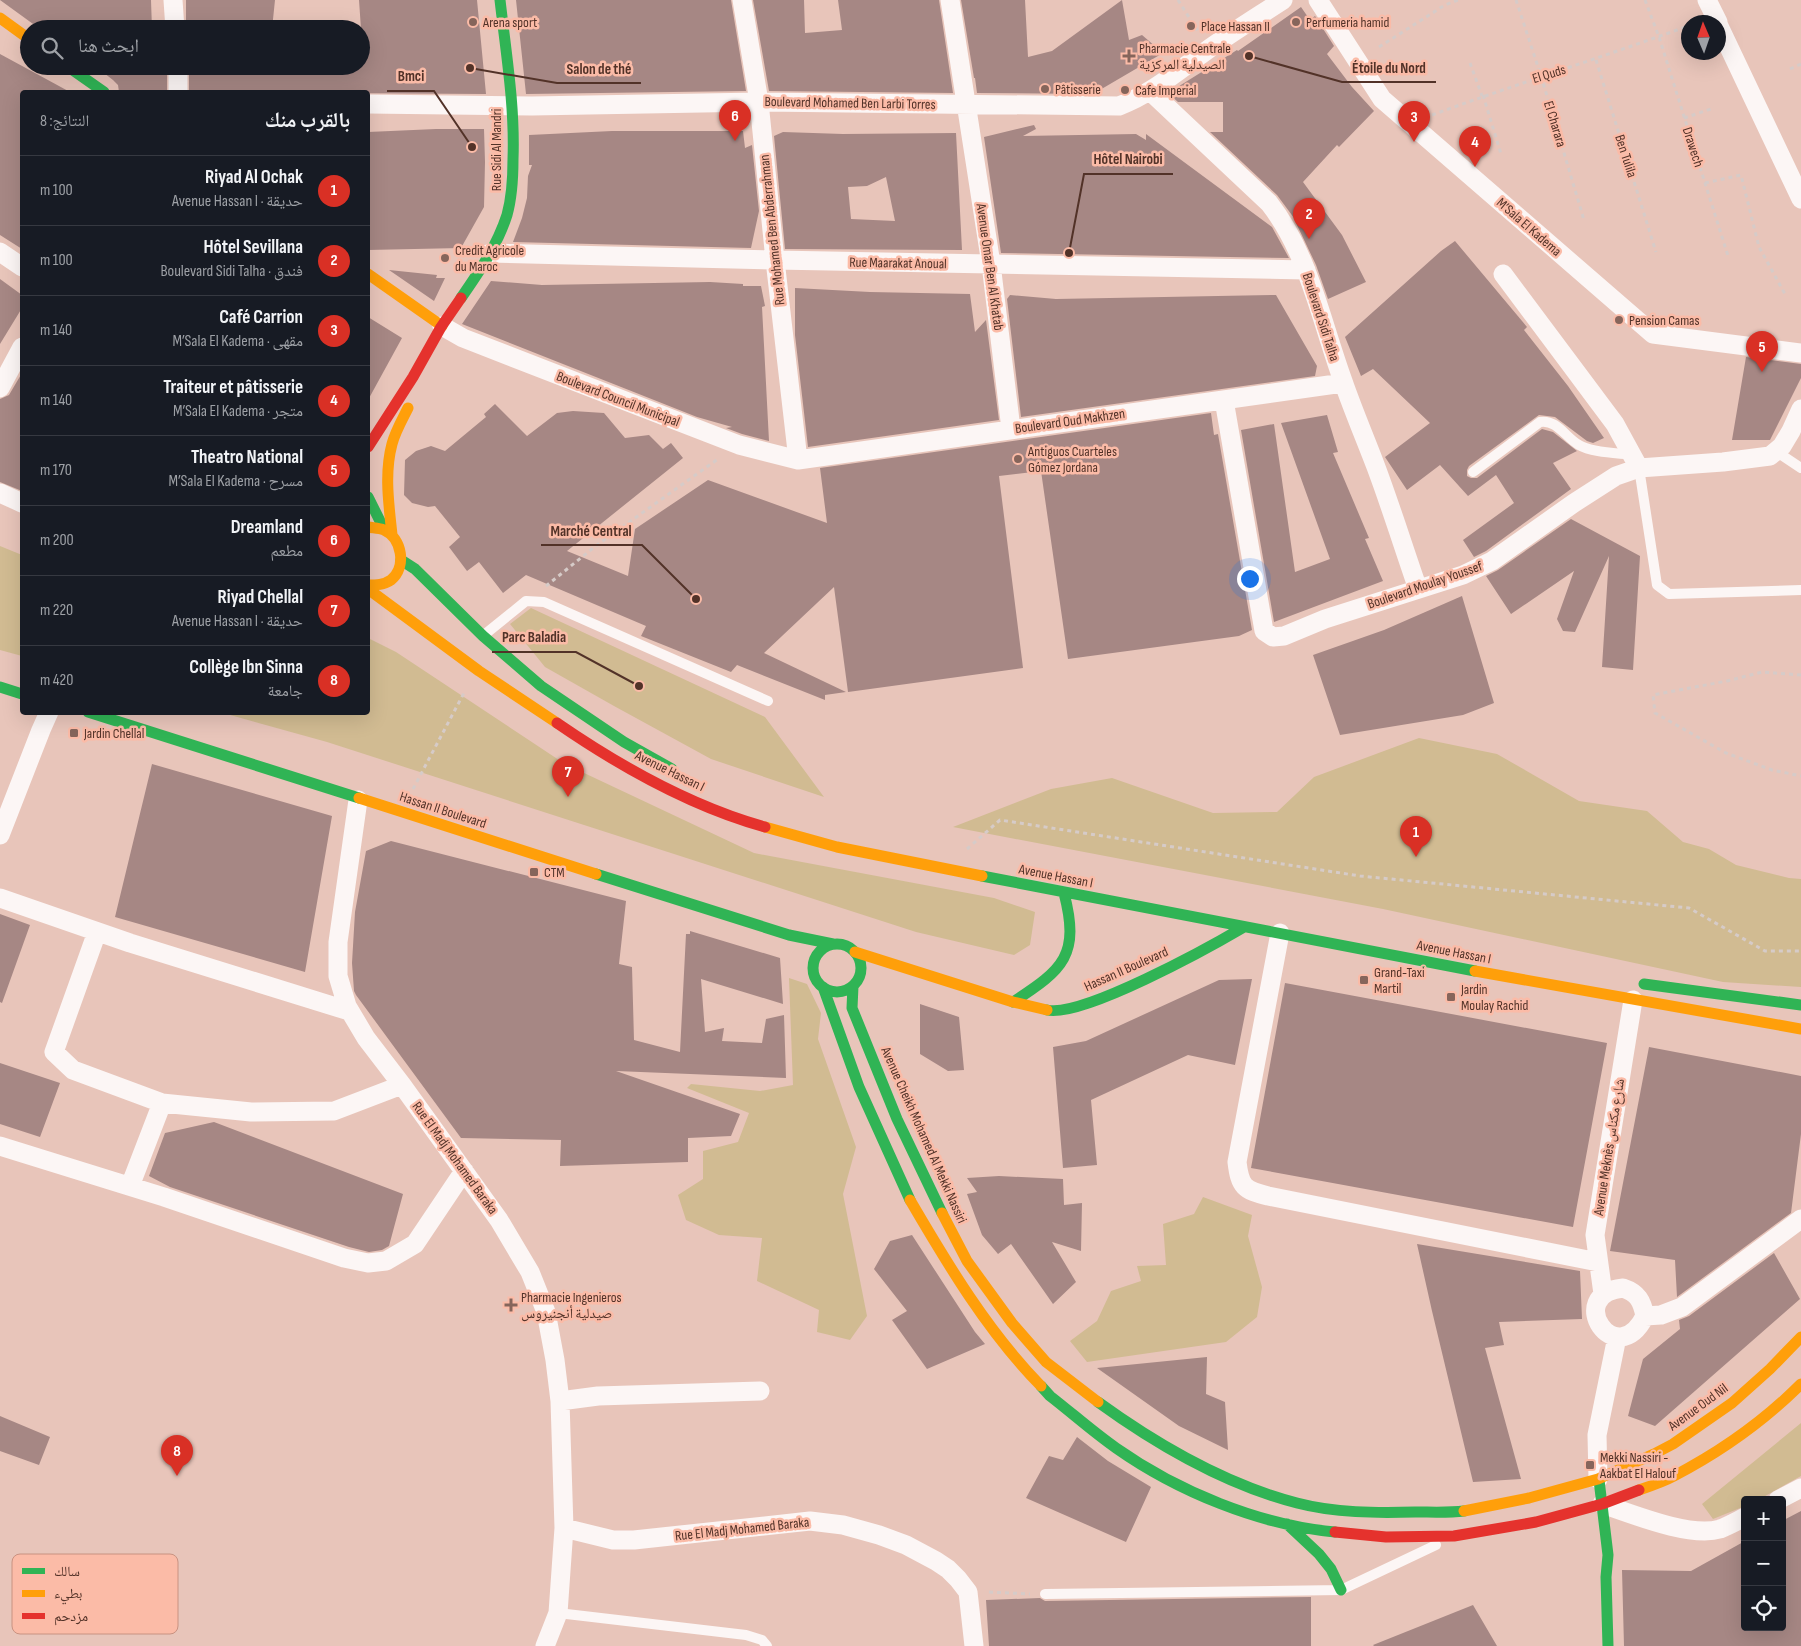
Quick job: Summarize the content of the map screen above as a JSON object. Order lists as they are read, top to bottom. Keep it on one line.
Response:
{"streets":{"main road":["Rue Sidi Al Mandri","Avenue Hassan I","Hassan II Boulevard","Avenue Cheikh Mohamed Al Mekki Nassiri","Avenue Oud Nil"],"street":["Boulevard Mohamed Ben Larbi Torres","M’Sala El Kadema","Rue Mohamed Ben Abderrahman","Rue Maarakat Anoual","Avenue Omar Ben Al Khatab","Boulevard Sidi Talha","Boulevard Council Municipal","Boulevard Oud Makhzen","Boulevard Moulay Youssef","Avenue Meknès شارع مكناس","Rue El Madj Mohamed Baraka"],"path":["El Quds","El Charara","Drawech","Ben Tulila"]},"crossings":[["El Quds","El Charara"],["El Quds","Drawech"],["El Quds","Ben Tulila"],["El Quds","M’Sala El Kadema"],["Boulevard Mohamed Ben Larbi Torres","Rue Sidi Al Mandri"],["Boulevard Mohamed Ben Larbi Torres","Rue Mohamed Ben Abderrahman"],["Boulevard Mohamed Ben Larbi Torres","Avenue Omar Ben Al Khatab"],["Boulevard Mohamed Ben Larbi Torres","Boulevard Sidi Talha"],["Rue Sidi Al Mandri","Rue Maarakat Anoual"],["Rue Sidi Al Mandri","Boulevard Council Municipal"],["Rue Mohamed Ben Abderrahman","Rue Maarakat Anoual"],["Rue Mohamed Ben Abderrahman","Boulevard Council Municipal"],["Rue Mohamed Ben Abderrahman","Boulevard Oud Makhzen"],["Rue Maarakat Anoual","Avenue Omar Ben Al Khatab"],["Rue Maarakat Anoual","Boulevard Sidi Talha"],["Avenue Omar Ben Al Khatab","Boulevard Oud Makhzen"],["Boulevard Sidi Talha","Boulevard Oud Makhzen"],["Boulevard Sidi Talha","Boulevard Moulay Youssef"],["Boulevard Council Municipal","Boulevard Oud Makhzen"],["Boulevard Oud Makhzen","Boulevard Moulay Youssef"],["Avenue Hassan I","Hassan II Boulevard"],["Avenue Hassan I","Avenue Meknès شارع مكناس"],["Hassan II Boulevard","Avenue Cheikh Mohamed Al Mekki Nassiri"],["Hassan II Boulevard","Rue El Madj Mohamed Baraka"],["Avenue Cheikh Mohamed Al Mekki Nassiri","Avenue Oud Nil"]],"places":{"other":["Arena sport","Perfumeria hamid","Place Hassan II","Étoile du Nord","Salon de thé","Pâtisserie","Cafe Imperial","Bmci","Hôtel Nairobi","Credit Agricole du Maroc","Pension Camas","Antiguos Cuarteles Gómez Jordana","Marché Central","Parc Baladia"],"health":["Pharmacie Centrale الصيدلية المركزية","Pharmacie Ingenieros صيدلية أنجنيروس"],"transit":["Jardin Chellal","CTM","Grand-Taxi Martil","Jardin Moulay Rachid","Mekki Nassiri - Aakbat El Halouf"]},"legend":["سالك","بطيء","مزدحم"],"north":"top","page":{"search":"ابحث هنا","heading":["بالقرب منك","النتائج: 8"],"pins":["6","3","4","2","5","7","1","8"],"list":[{"mark":"1","name":"Riyad Al Ochak","note":"حديقة · Avenue Hassan I","value":"100 m"},{"mark":"2","name":"Hôtel Sevillana","note":"فندق · Boulevard Sidi Talha","value":"100 m"},{"mark":"3","name":"Café Carrion","note":"مقهى · M’Sala El Kadema","value":"140 m"},{"mark":"4","name":"Traiteur et pâtisserie","note":"متجر · M’Sala El Kadema","value":"140 m"},{"mark":"5","name":"Theatro National","note":"مسرح · M’Sala El Kadema","value":"170 m"},{"mark":"6","name":"Dreamland","note":"مطعم","value":"200 m"},{"mark":"7","name":"Riyad Chellal","note":"حديقة · Avenue Hassan I","value":"220 m"},{"mark":"8","name":"Collège Ibn Sinna","note":"جامعة","value":"420 m"}],"map_buttons":["+","−"]}}
